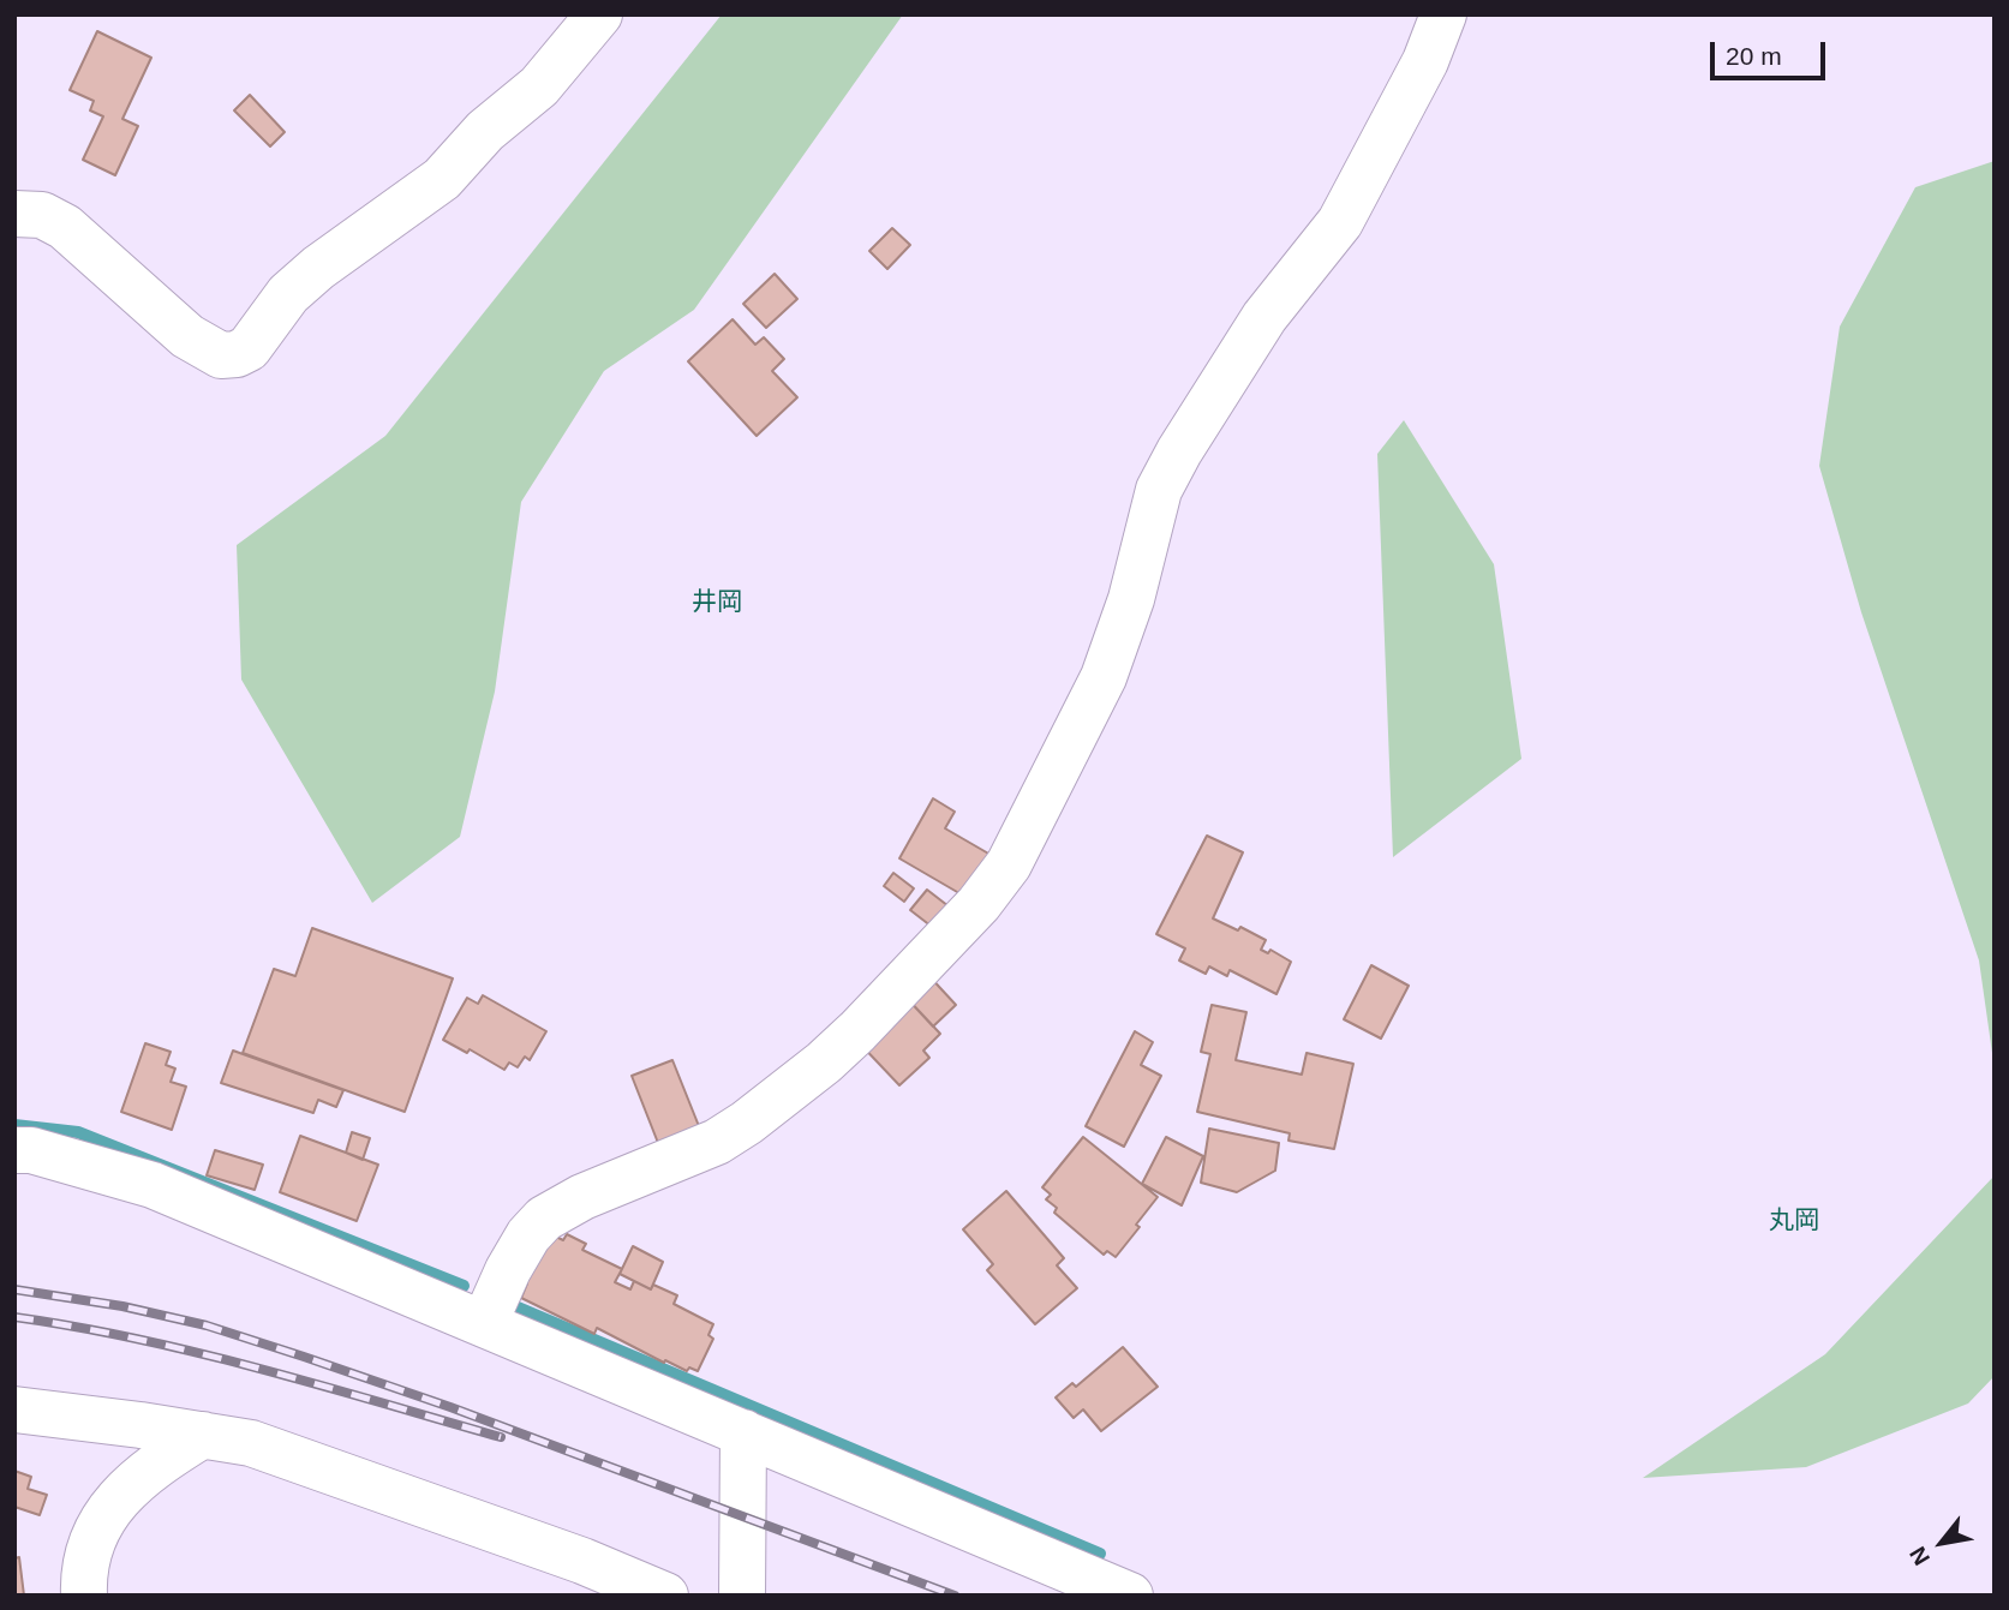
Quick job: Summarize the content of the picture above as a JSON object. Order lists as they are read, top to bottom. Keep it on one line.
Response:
{"districts":["井岡","丸岡"],"scale_bar":"20 m","north":"bottom left"}
